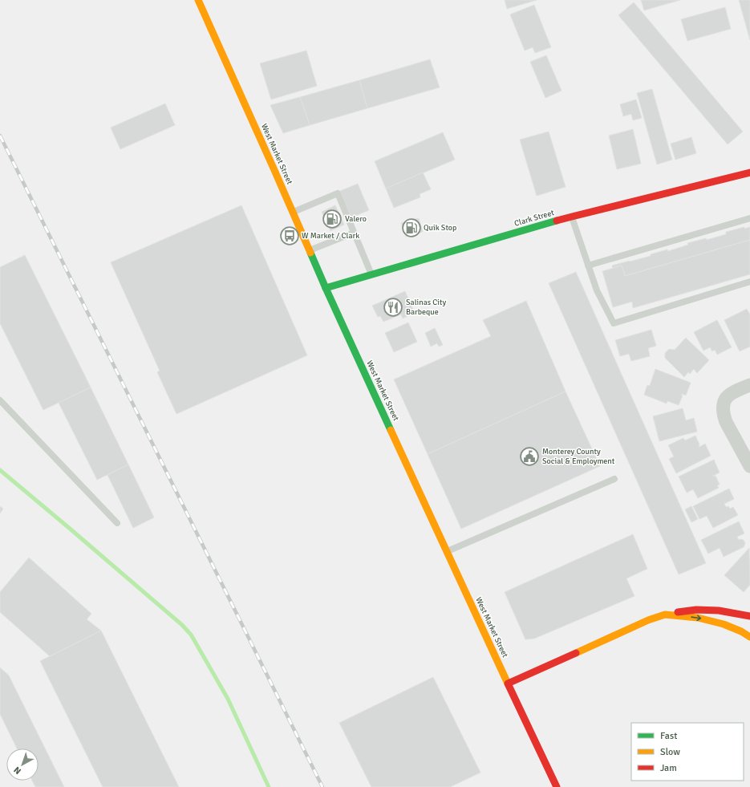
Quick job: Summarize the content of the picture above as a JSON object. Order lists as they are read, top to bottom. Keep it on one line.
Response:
{"streets":{"main road":["West Market Street","Clark Street"]},"crossings":[["West Market Street","Clark Street"]],"places":{"fuel station":["Valero","Quik Stop"],"bus stop":["W Market / Clark"],"restaurant":["Salinas City Barbeque"],"public building":["Monterey County Social & Employment"]},"legend":["Fast","Slow","Jam"],"north":"bottom left"}
